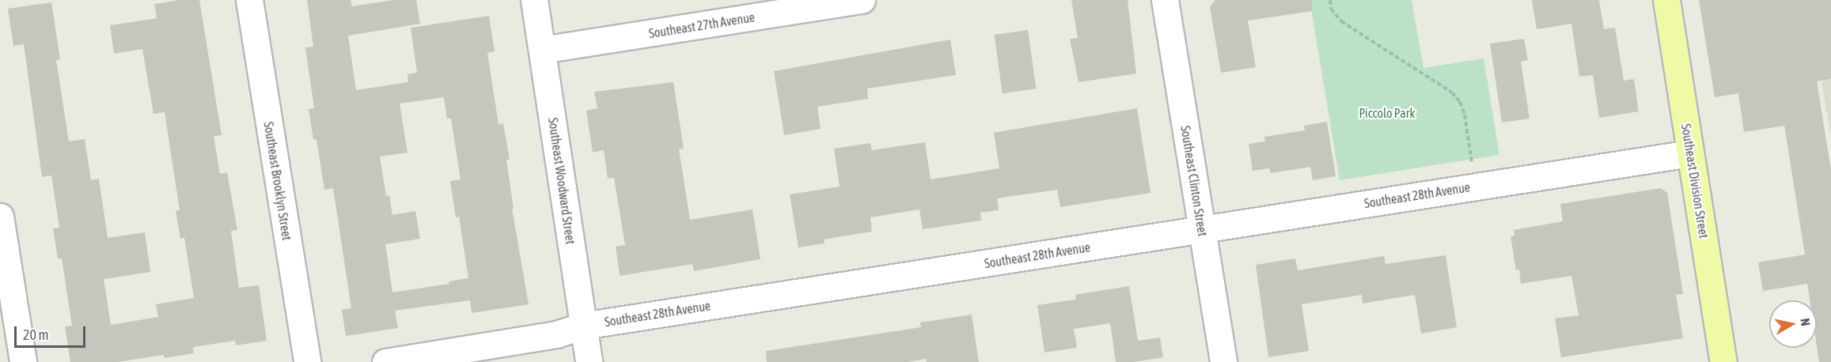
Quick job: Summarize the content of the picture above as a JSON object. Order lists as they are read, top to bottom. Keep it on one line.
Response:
{"streets":{"main road":["Southeast Division Street"],"street":["Southeast 27th Avenue","Southeast Brooklyn Street","Southeast Woodward Street","Southeast Clinton Street","Southeast 28th Avenue"]},"crossings":[["Southeast 27th Avenue","Southeast Woodward Street"],["Southeast Woodward Street","Southeast 28th Avenue"],["Southeast Clinton Street","Southeast 28th Avenue"],["Southeast Division Street","Southeast 28th Avenue"]],"parks":["Piccolo Park"],"scale_bar":"20 m","north":"right"}
